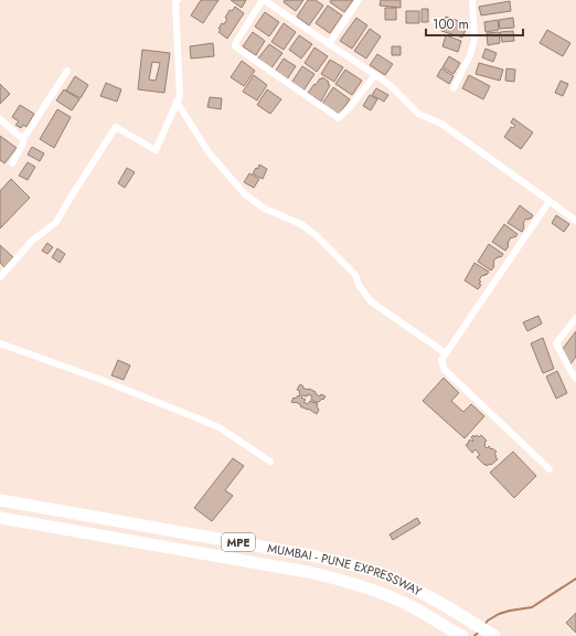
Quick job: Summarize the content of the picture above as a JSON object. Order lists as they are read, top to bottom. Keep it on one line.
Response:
{"streets":{"highway":["MPE","MUMBAI - PUNE EXPRESSWAY"]},"scale_bar":"100 m"}
